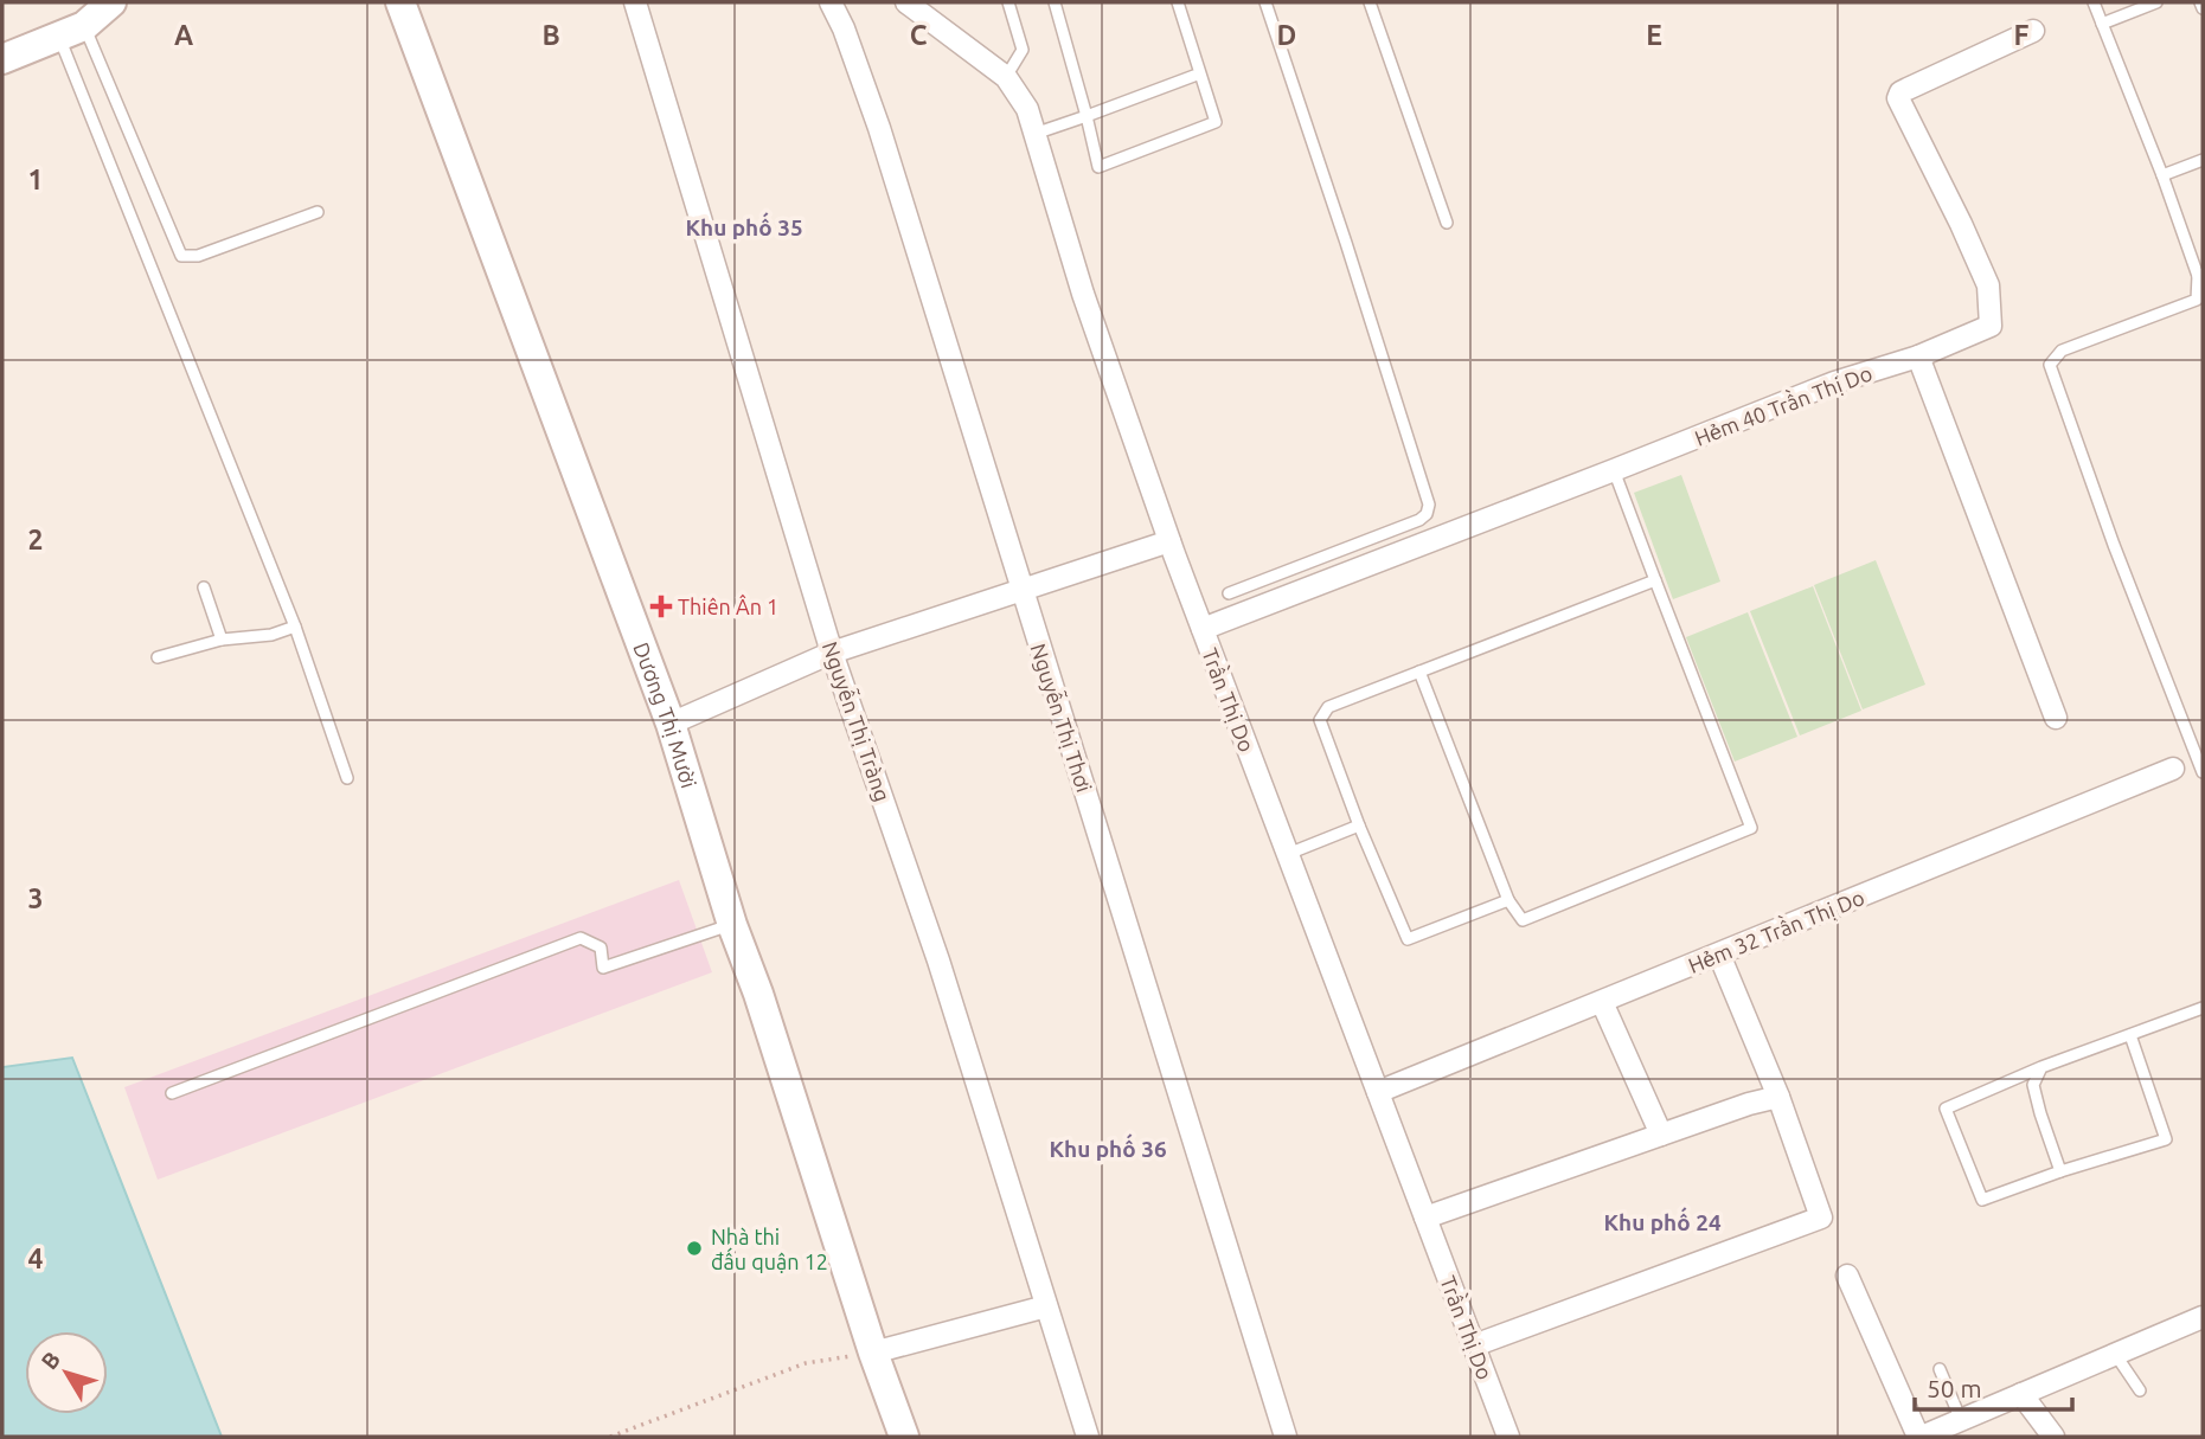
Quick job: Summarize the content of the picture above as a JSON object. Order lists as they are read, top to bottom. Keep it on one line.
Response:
{"streets":{"street":["Hẻm 40 Trần Thị Do","Trần Thị Do","Dương Thị Mười","Nguyễn Thị Thơi","Nguyễn Thị Tràng","Hẻm 32 Trần Thị Do"]},"crossings":[["Hẻm 40 Trần Thị Do","Trần Thị Do"],["Trần Thị Do","Hẻm 32 Trần Thị Do"]],"districts":["Khu phố 35","Khu phố 36","Khu phố 24"],"places":{"health":["Thiên Ân 1"],"other":["Nhà thi đấu quận 12"]},"scale_bar":"50 m","north":"top left","grid":{"columns":["A","B","C","D","E","F"],"rows":["1","2","3","4"]}}
